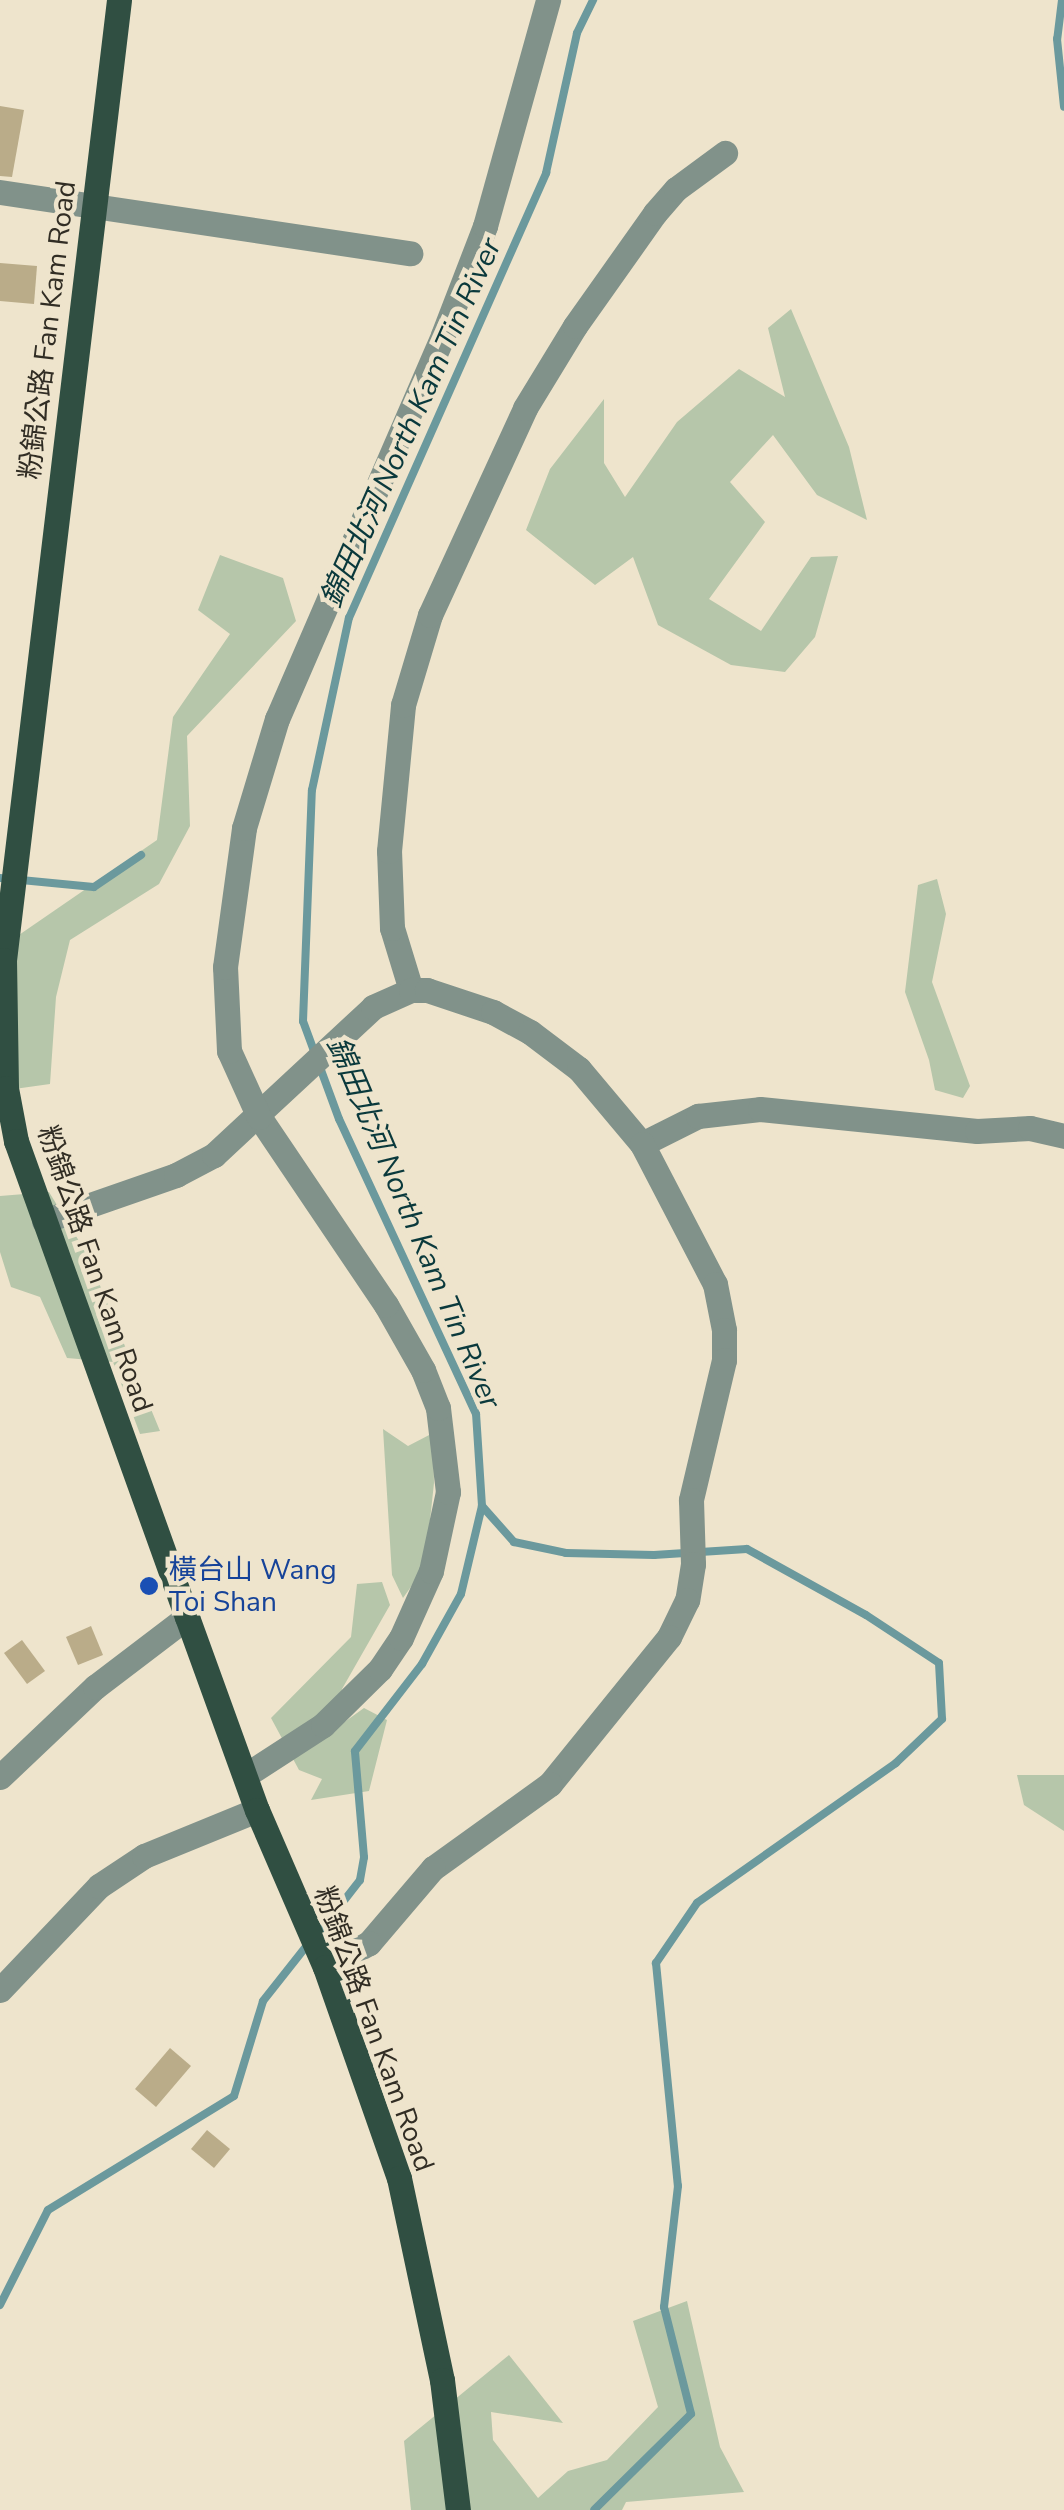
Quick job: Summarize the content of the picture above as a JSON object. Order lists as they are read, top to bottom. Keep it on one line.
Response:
{"streets":{"main road":["粉錦公路 Fan Kam Road"]},"water":["錦田北河 North Kam Tin River"],"places":["橫台山 Wang Toi Shan"]}
